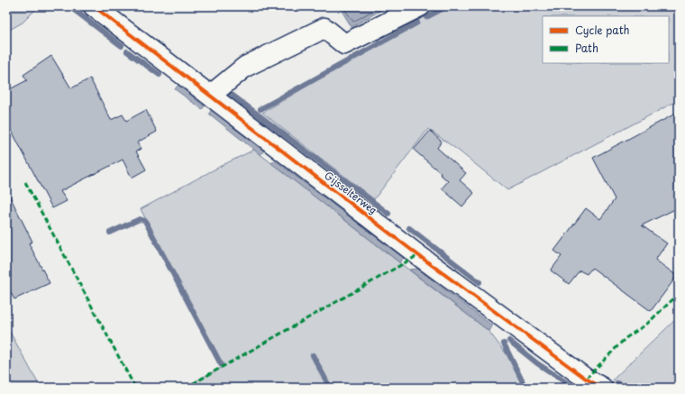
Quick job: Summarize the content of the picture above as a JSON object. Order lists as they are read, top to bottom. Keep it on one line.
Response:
{"streets":{"street":["Gijsselterweg"]},"legend":["Cycle path","Path"]}
